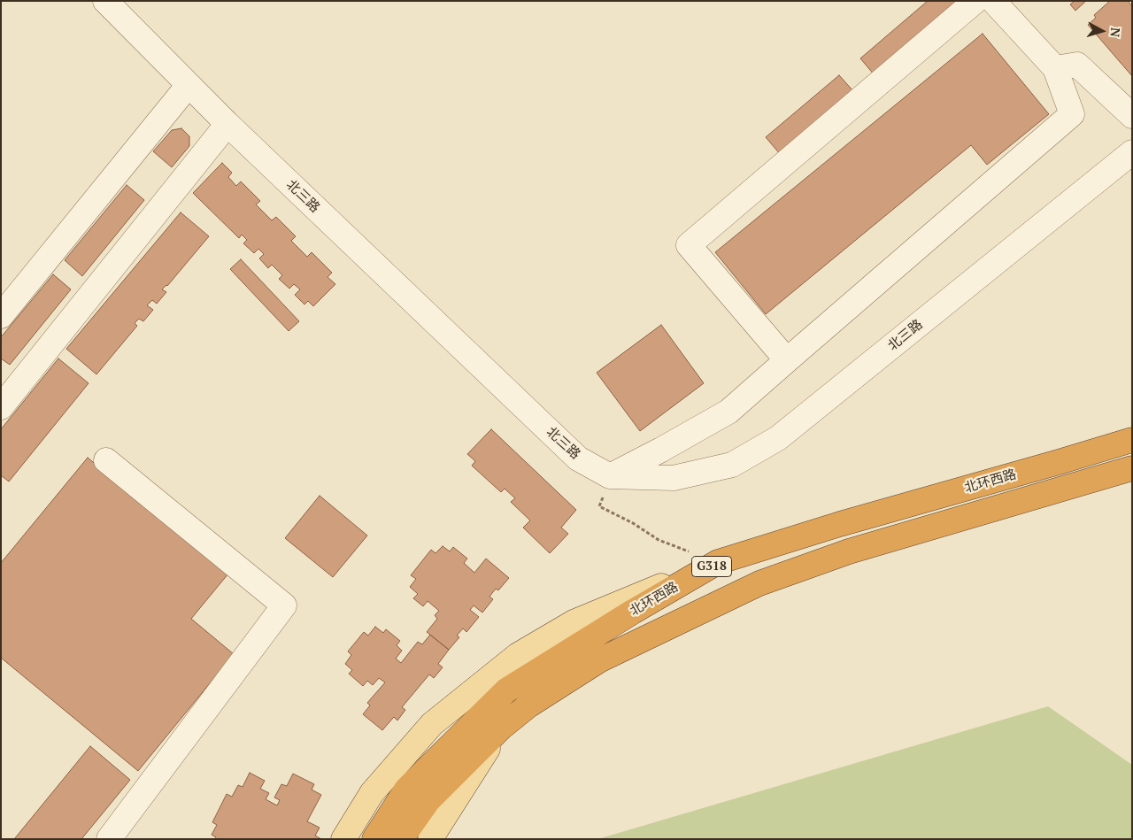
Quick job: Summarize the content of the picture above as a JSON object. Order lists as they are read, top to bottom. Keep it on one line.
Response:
{"streets":{"highway":["北环西路","G318"],"street":["北三路"]},"north":"right"}
